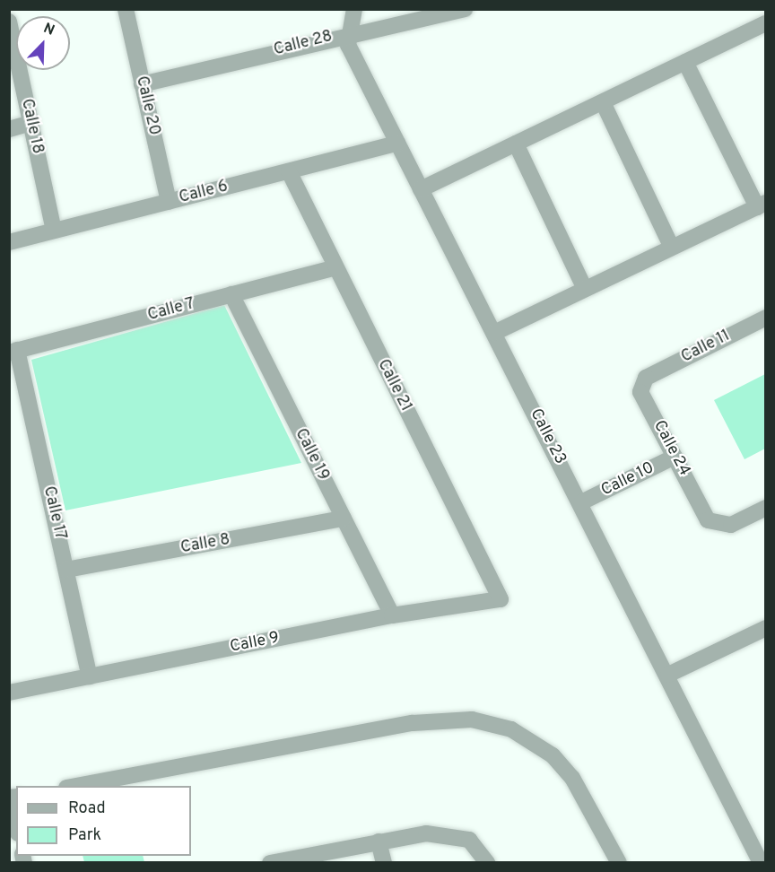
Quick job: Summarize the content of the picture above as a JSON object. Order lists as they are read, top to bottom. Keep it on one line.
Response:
{"streets":{"street":["Calle 28","Calle 20","Calle 18","Calle 6","Calle 7","Calle 11","Calle 21","Calle 23","Calle 24","Calle 19","Calle 10","Calle 17","Calle 8","Calle 9"]},"crossings":[["Calle 28","Calle 20"],["Calle 28","Calle 23"],["Calle 20","Calle 6"],["Calle 18","Calle 6"],["Calle 6","Calle 21"],["Calle 6","Calle 23"],["Calle 7","Calle 21"],["Calle 7","Calle 19"],["Calle 7","Calle 17"],["Calle 11","Calle 24"],["Calle 21","Calle 9"],["Calle 23","Calle 10"],["Calle 24","Calle 10"],["Calle 19","Calle 8"],["Calle 19","Calle 9"],["Calle 17","Calle 8"],["Calle 17","Calle 9"]],"legend":["Road","Park"],"north":"top right"}
